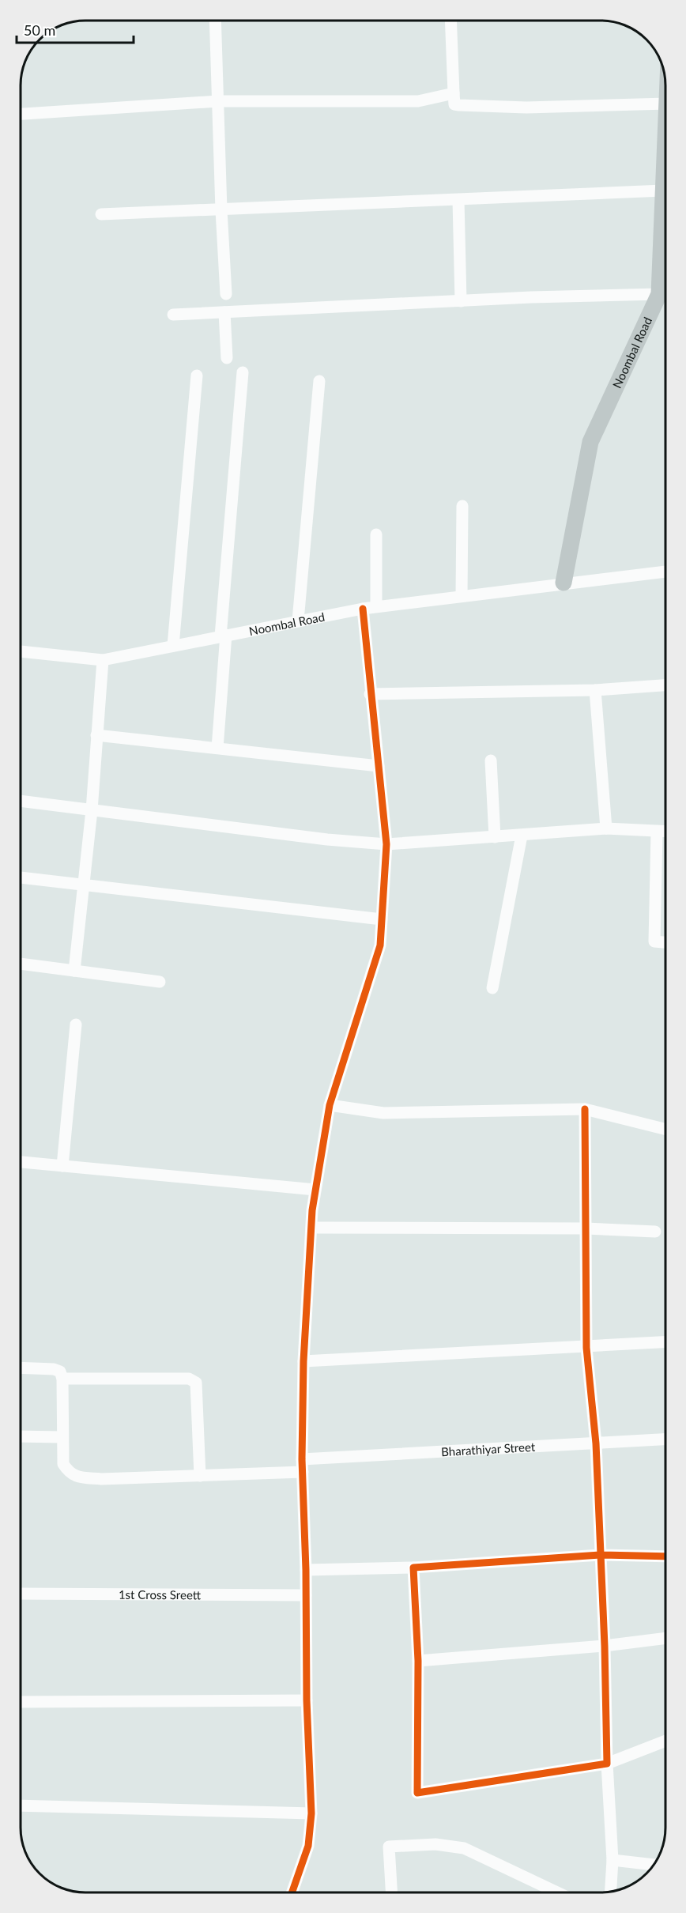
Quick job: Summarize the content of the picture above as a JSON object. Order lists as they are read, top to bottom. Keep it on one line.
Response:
{"streets":{"street":["Noombal Road","Bharathiyar Street","1st Cross Sreett"]},"scale_bar":"50 m"}
